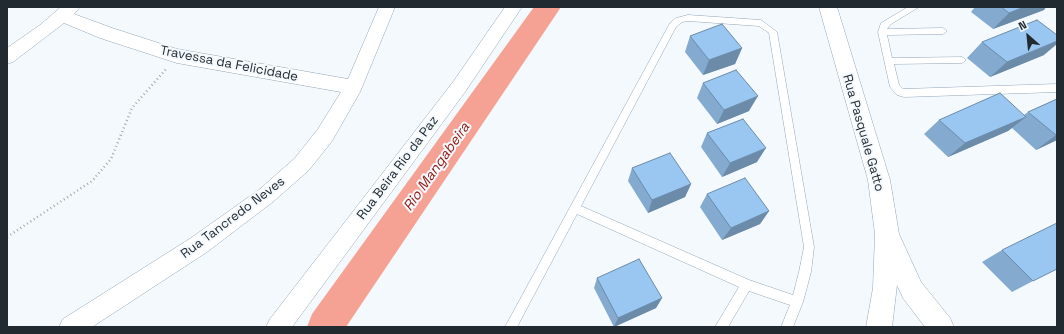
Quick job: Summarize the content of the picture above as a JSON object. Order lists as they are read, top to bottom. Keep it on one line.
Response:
{"streets":{"street":["Travessa da Felicidade","Rua Pasquale Gatto","Rua Beira Rio da Paz","Rua Tancredo Neves"]},"crossings":[["Travessa da Felicidade","Rua Tancredo Neves"]],"water":["Rio Mangabeira"],"north":"top left"}
